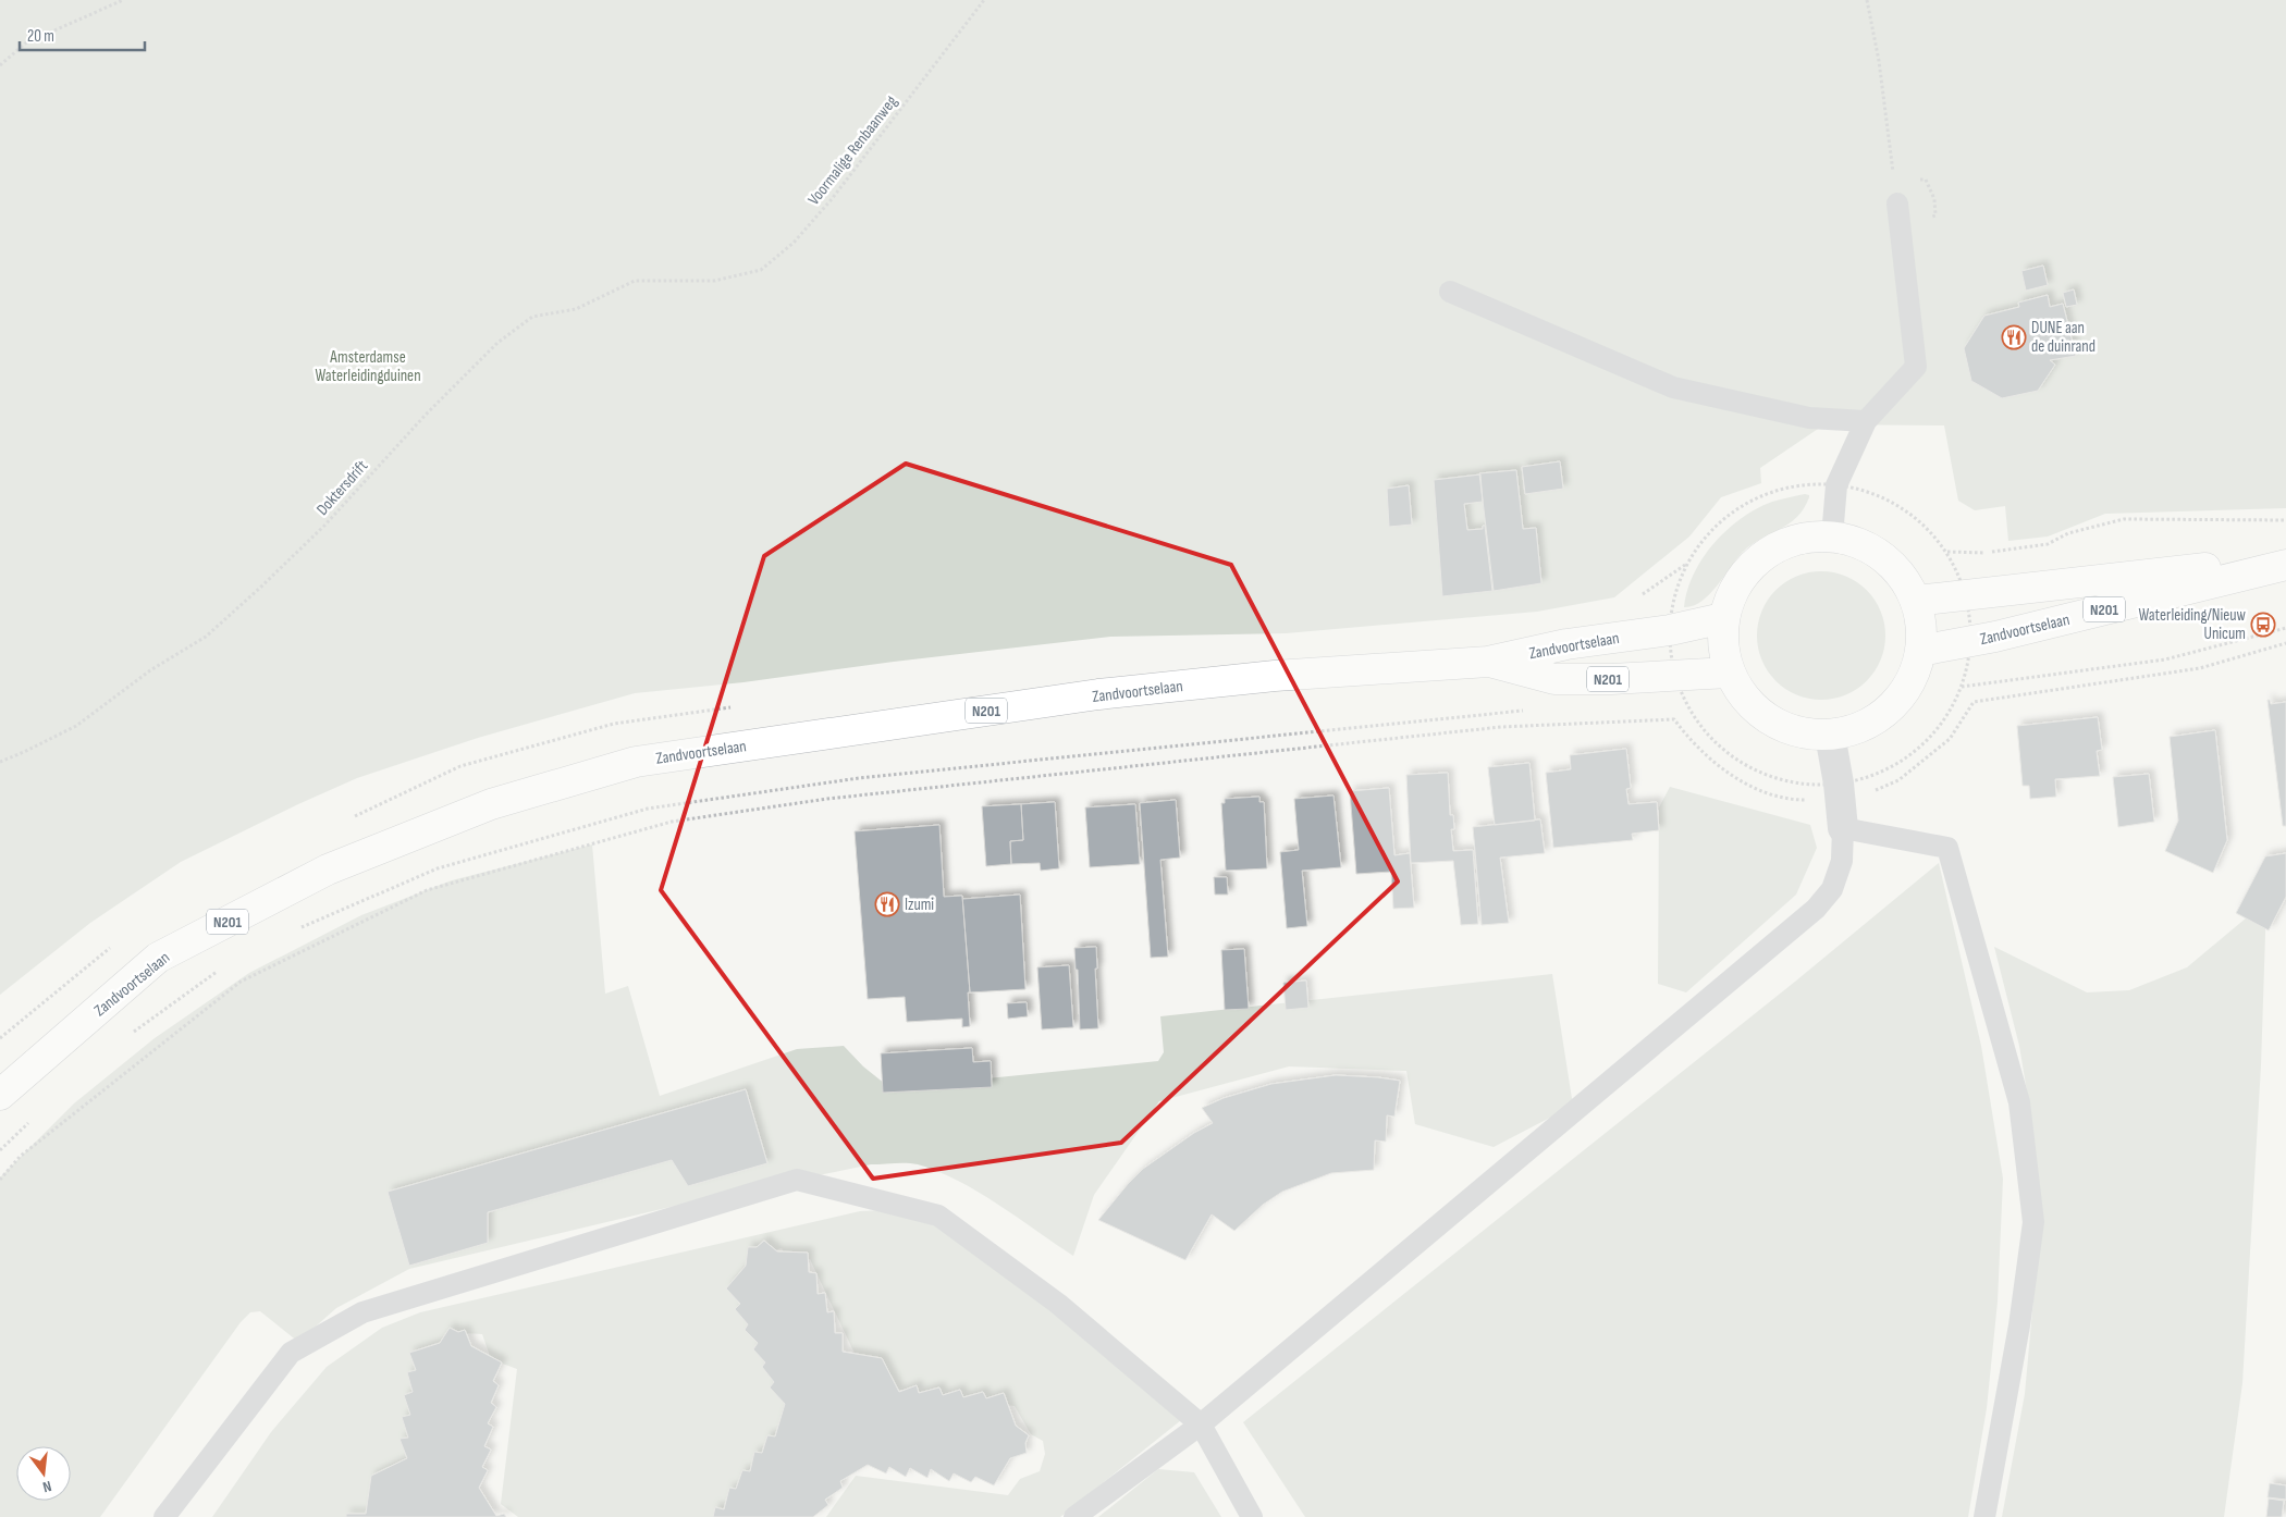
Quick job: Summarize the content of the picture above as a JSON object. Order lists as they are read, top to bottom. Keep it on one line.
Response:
{"streets":{"main road":["N201","Zandvoortselaan"],"path":["Voormalige Renbaanweg","Doktersdrift"]},"crossings":[["Voormalige Renbaanweg","Doktersdrift"]],"parks":["Amsterdamse Waterleidingduinen"],"places":{"restaurant":["DUNE aan de duinrand","Izumi"],"bus stop":["Waterleiding/Nieuw Unicum"]},"scale_bar":"20 m","north":"bottom"}
